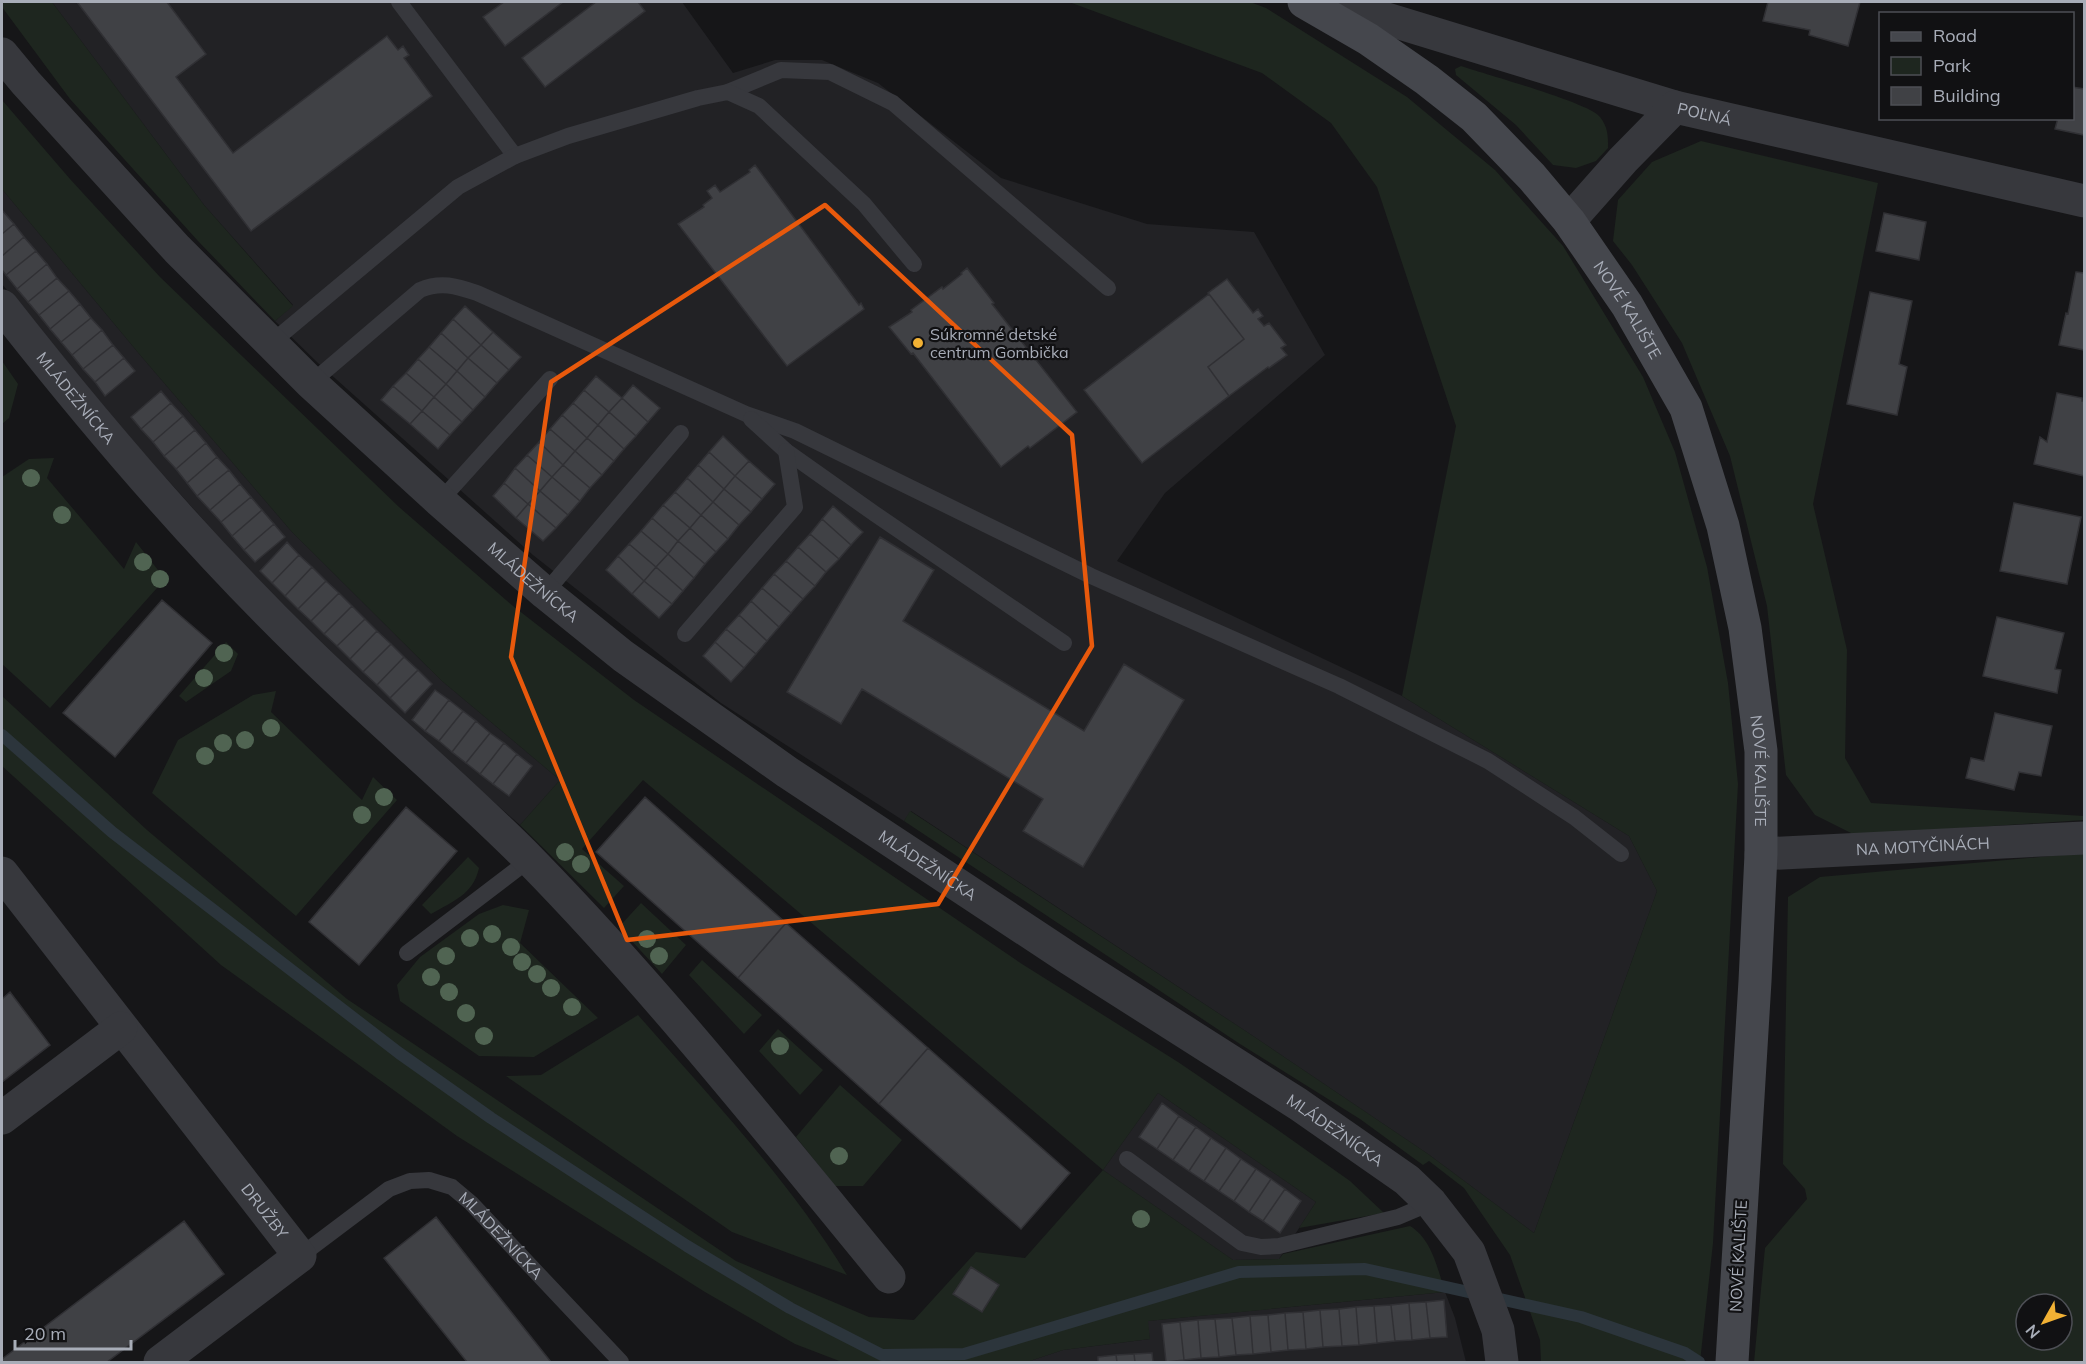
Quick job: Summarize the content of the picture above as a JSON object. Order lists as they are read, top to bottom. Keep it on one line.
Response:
{"streets":{"street":["POĽNÁ","NOVÉ KALIŠTE","MLÁDEŽNÍCKA","NA MOTYČINÁCH","DRUŽBY"]},"crossings":[["NOVÉ KALIŠTE","NA MOTYČINÁCH"],["MLÁDEŽNÍCKA","DRUŽBY"]],"places":["Súkromné detské centrum Gombička"],"legend":["Road","Park","Building"],"scale_bar":"20 m","north":"bottom left"}
